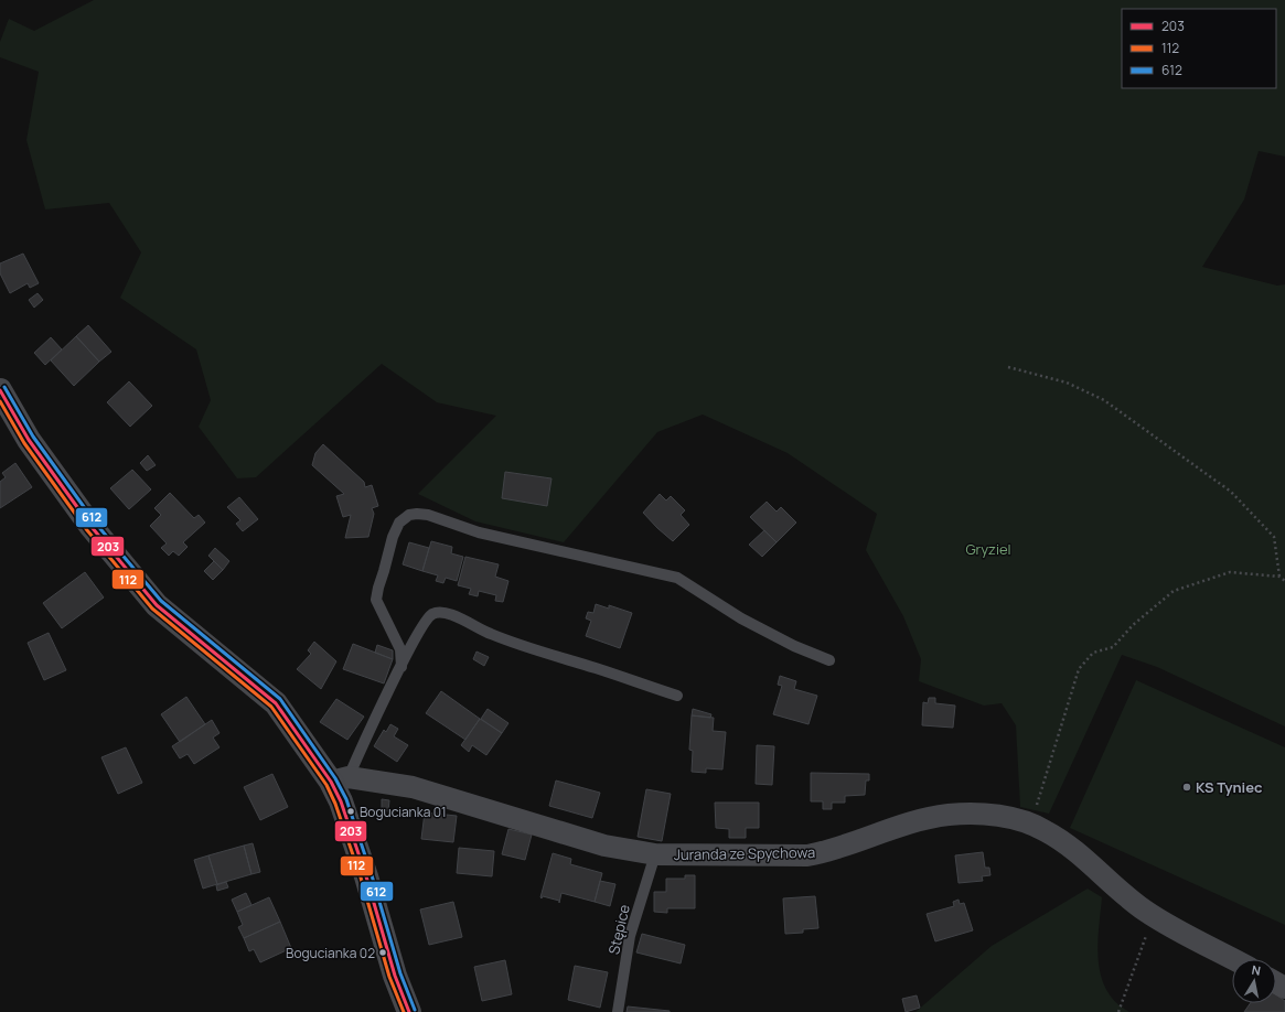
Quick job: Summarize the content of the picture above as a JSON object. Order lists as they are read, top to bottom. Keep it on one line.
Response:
{"streets":{"street":["Juranda ze Spychowa"],"lane":["Stępice"]},"crossings":[["Juranda ze Spychowa","Stępice"]],"parks":["Gryziel"],"places":["KS Tyniec","Bogucianka 01","Bogucianka 02"],"lines":["transit line 612","transit line 203","transit line 112"],"legend":["203","112","612"],"north":"top"}
